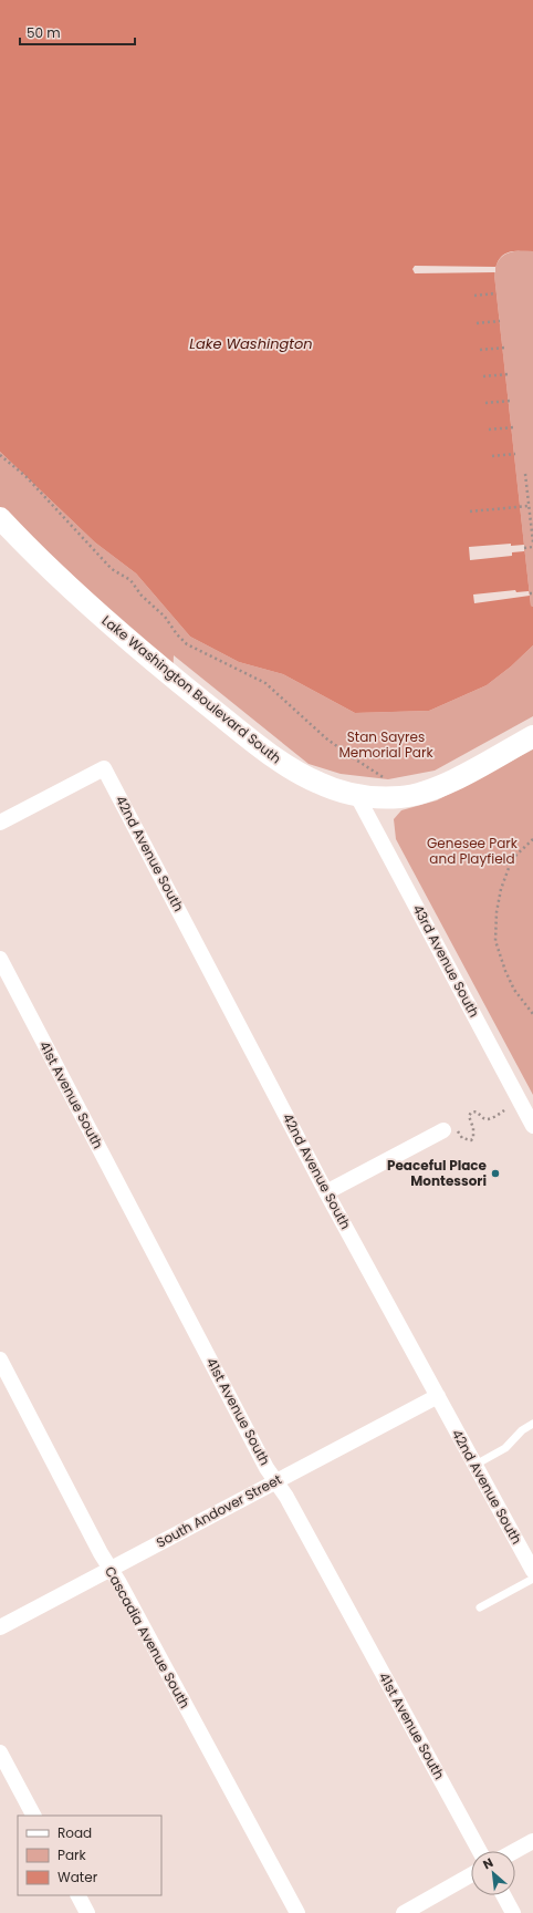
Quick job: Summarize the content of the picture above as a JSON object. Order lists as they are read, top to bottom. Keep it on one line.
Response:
{"streets":{"main road":["Lake Washington Boulevard South"],"street":["42nd Avenue South","43rd Avenue South","41st Avenue South","South Andover Street","Cascadia Avenue South"]},"crossings":[["Lake Washington Boulevard South","43rd Avenue South"],["42nd Avenue South","South Andover Street"],["41st Avenue South","South Andover Street"],["South Andover Street","Cascadia Avenue South"]],"water":["Lake Washington"],"parks":["Stan Sayres Memorial Park","Genesee Park and Playfield"],"places":["Peaceful Place Montessori"],"legend":["Road","Park","Water"],"scale_bar":"50 m","north":"top left"}
